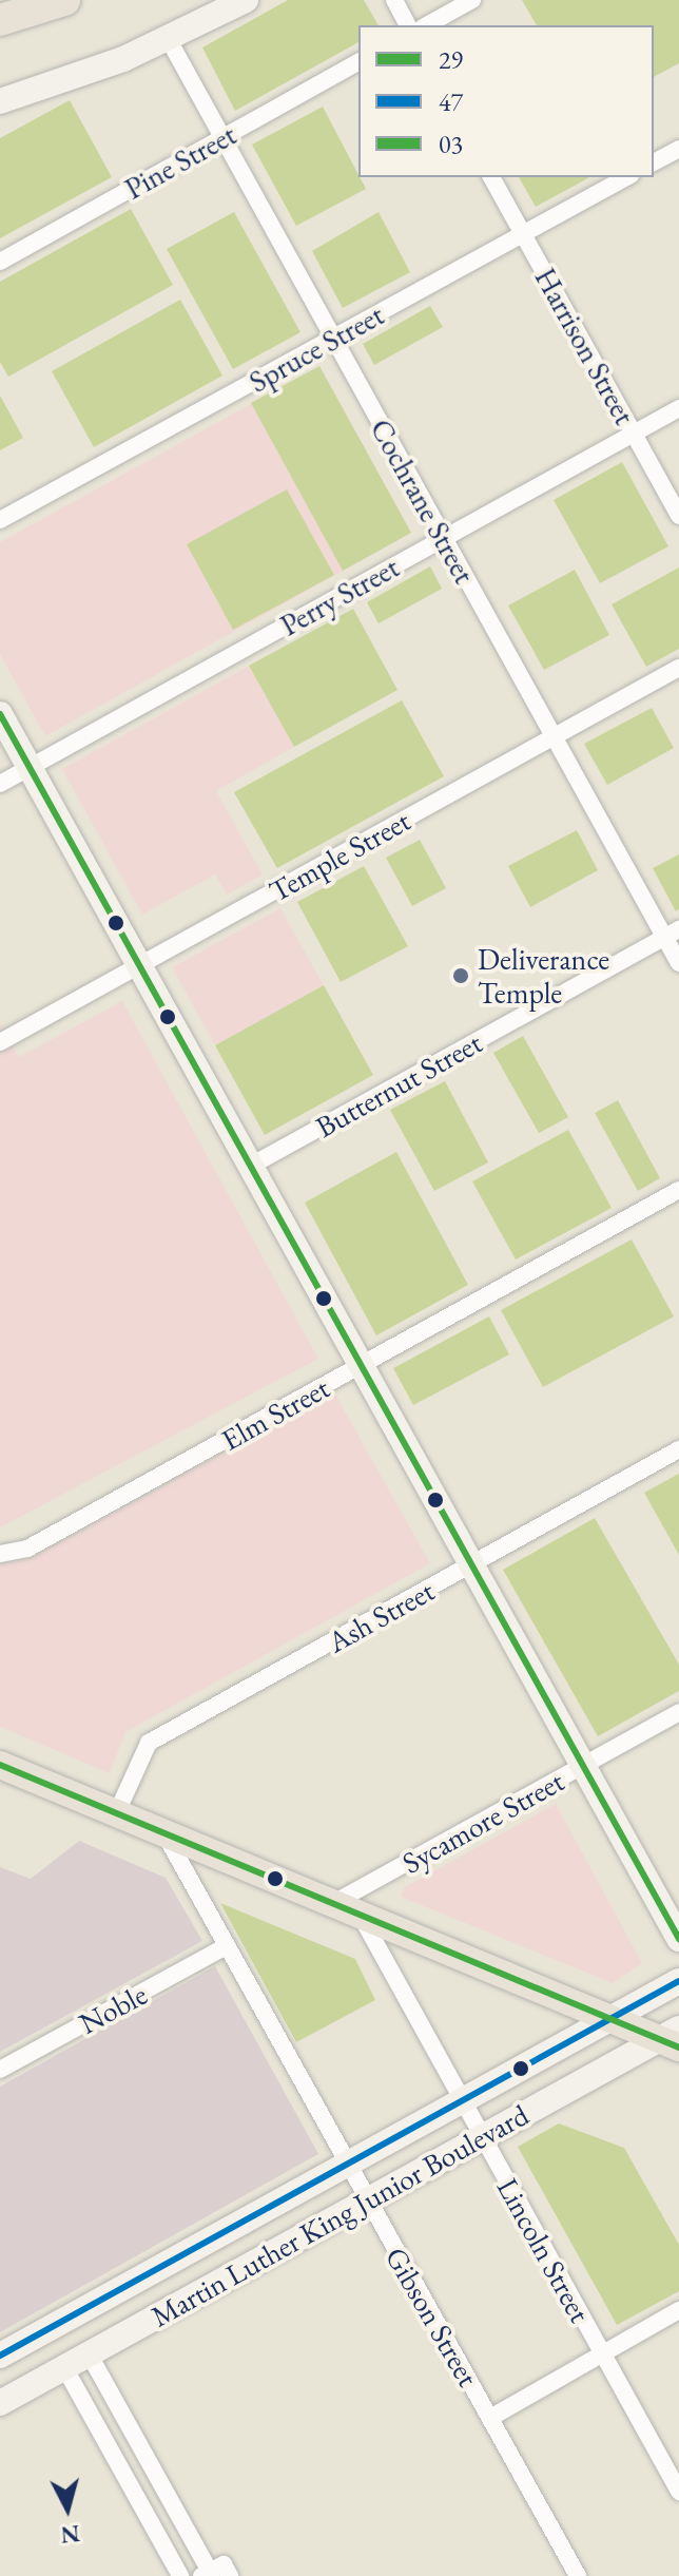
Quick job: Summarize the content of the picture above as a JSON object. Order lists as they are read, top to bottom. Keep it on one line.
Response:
{"streets":{"street":["Pine Street","Harrison Street","Spruce Street","Cochrane Street","Perry Street","Temple Street","Butternut Street","Elm Street","Ash Street","Sycamore Street","Noble","Martin Luther King Junior Boulevard","Lincoln Street","Gibson Street"]},"crossings":[["Pine Street","Cochrane Street"],["Harrison Street","Spruce Street"],["Harrison Street","Perry Street"],["Spruce Street","Cochrane Street"],["Cochrane Street","Perry Street"],["Cochrane Street","Temple Street"],["Cochrane Street","Butternut Street"],["Noble","Gibson Street"],["Martin Luther King Junior Boulevard","Lincoln Street"],["Martin Luther King Junior Boulevard","Gibson Street"]],"places":["Deliverance Temple"],"lines":["transit line 29","transit line 03","transit line 47"],"legend":["29","47","03"],"north":"bottom"}
